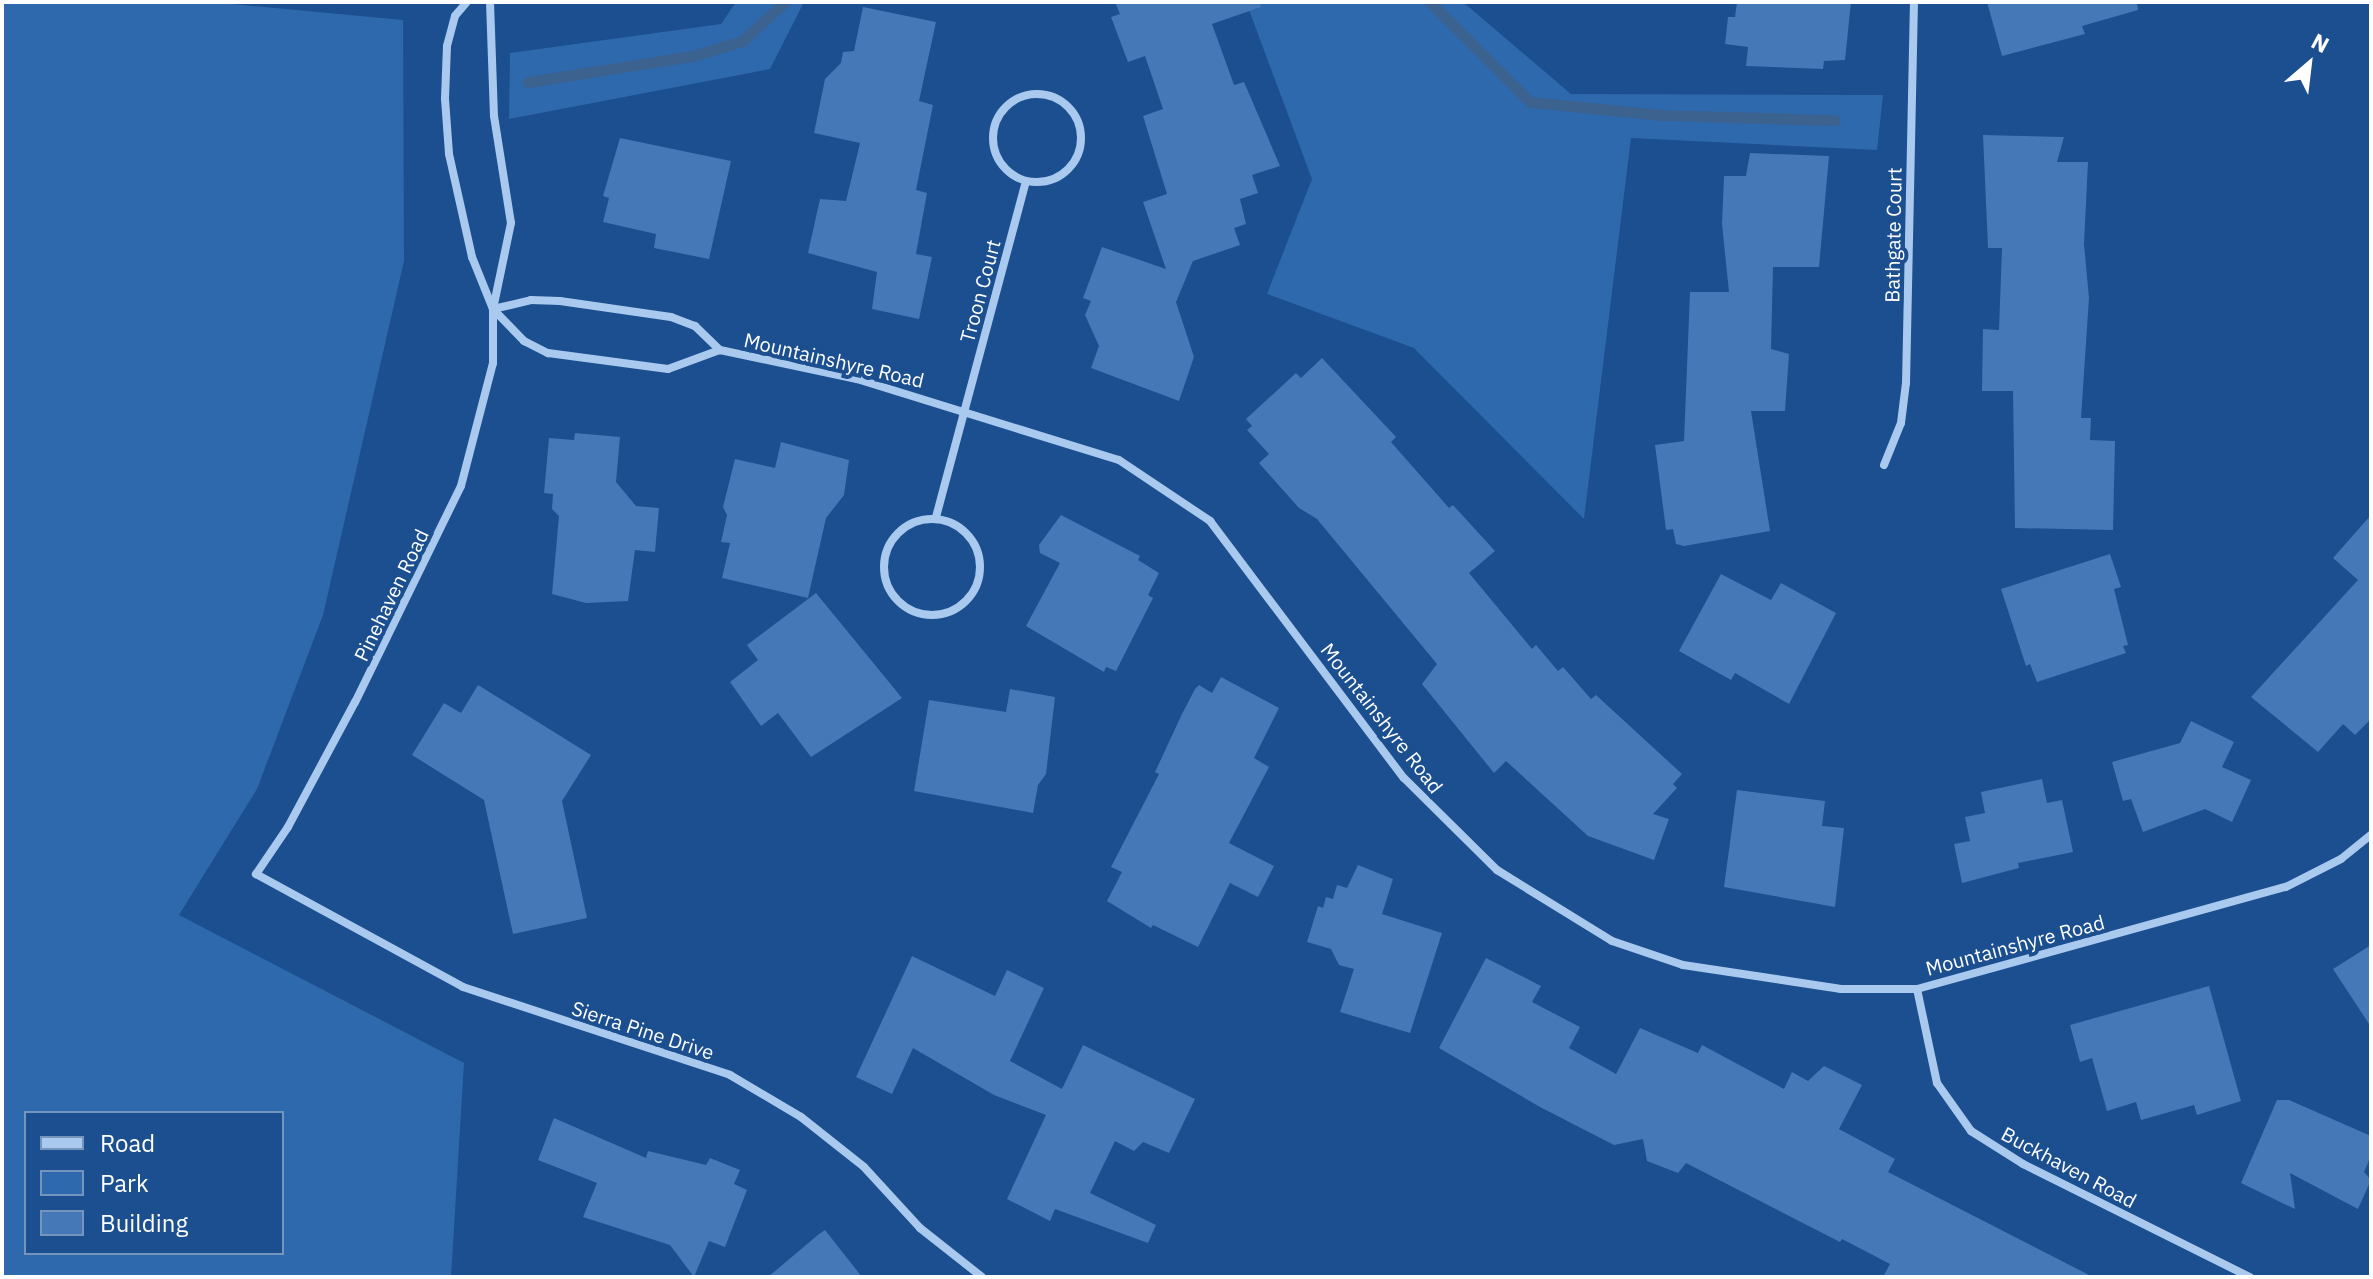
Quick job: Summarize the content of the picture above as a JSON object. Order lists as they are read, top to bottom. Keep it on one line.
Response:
{"streets":{"street":["Bathgate Court","Troon Court","Mountainshyre Road","Pinehaven Road","Sierra Pine Drive","Buckhaven Road"]},"crossings":[["Troon Court","Mountainshyre Road"],["Mountainshyre Road","Pinehaven Road"],["Mountainshyre Road","Buckhaven Road"],["Pinehaven Road","Sierra Pine Drive"]],"legend":["Road","Park","Building"],"north":"top right"}
